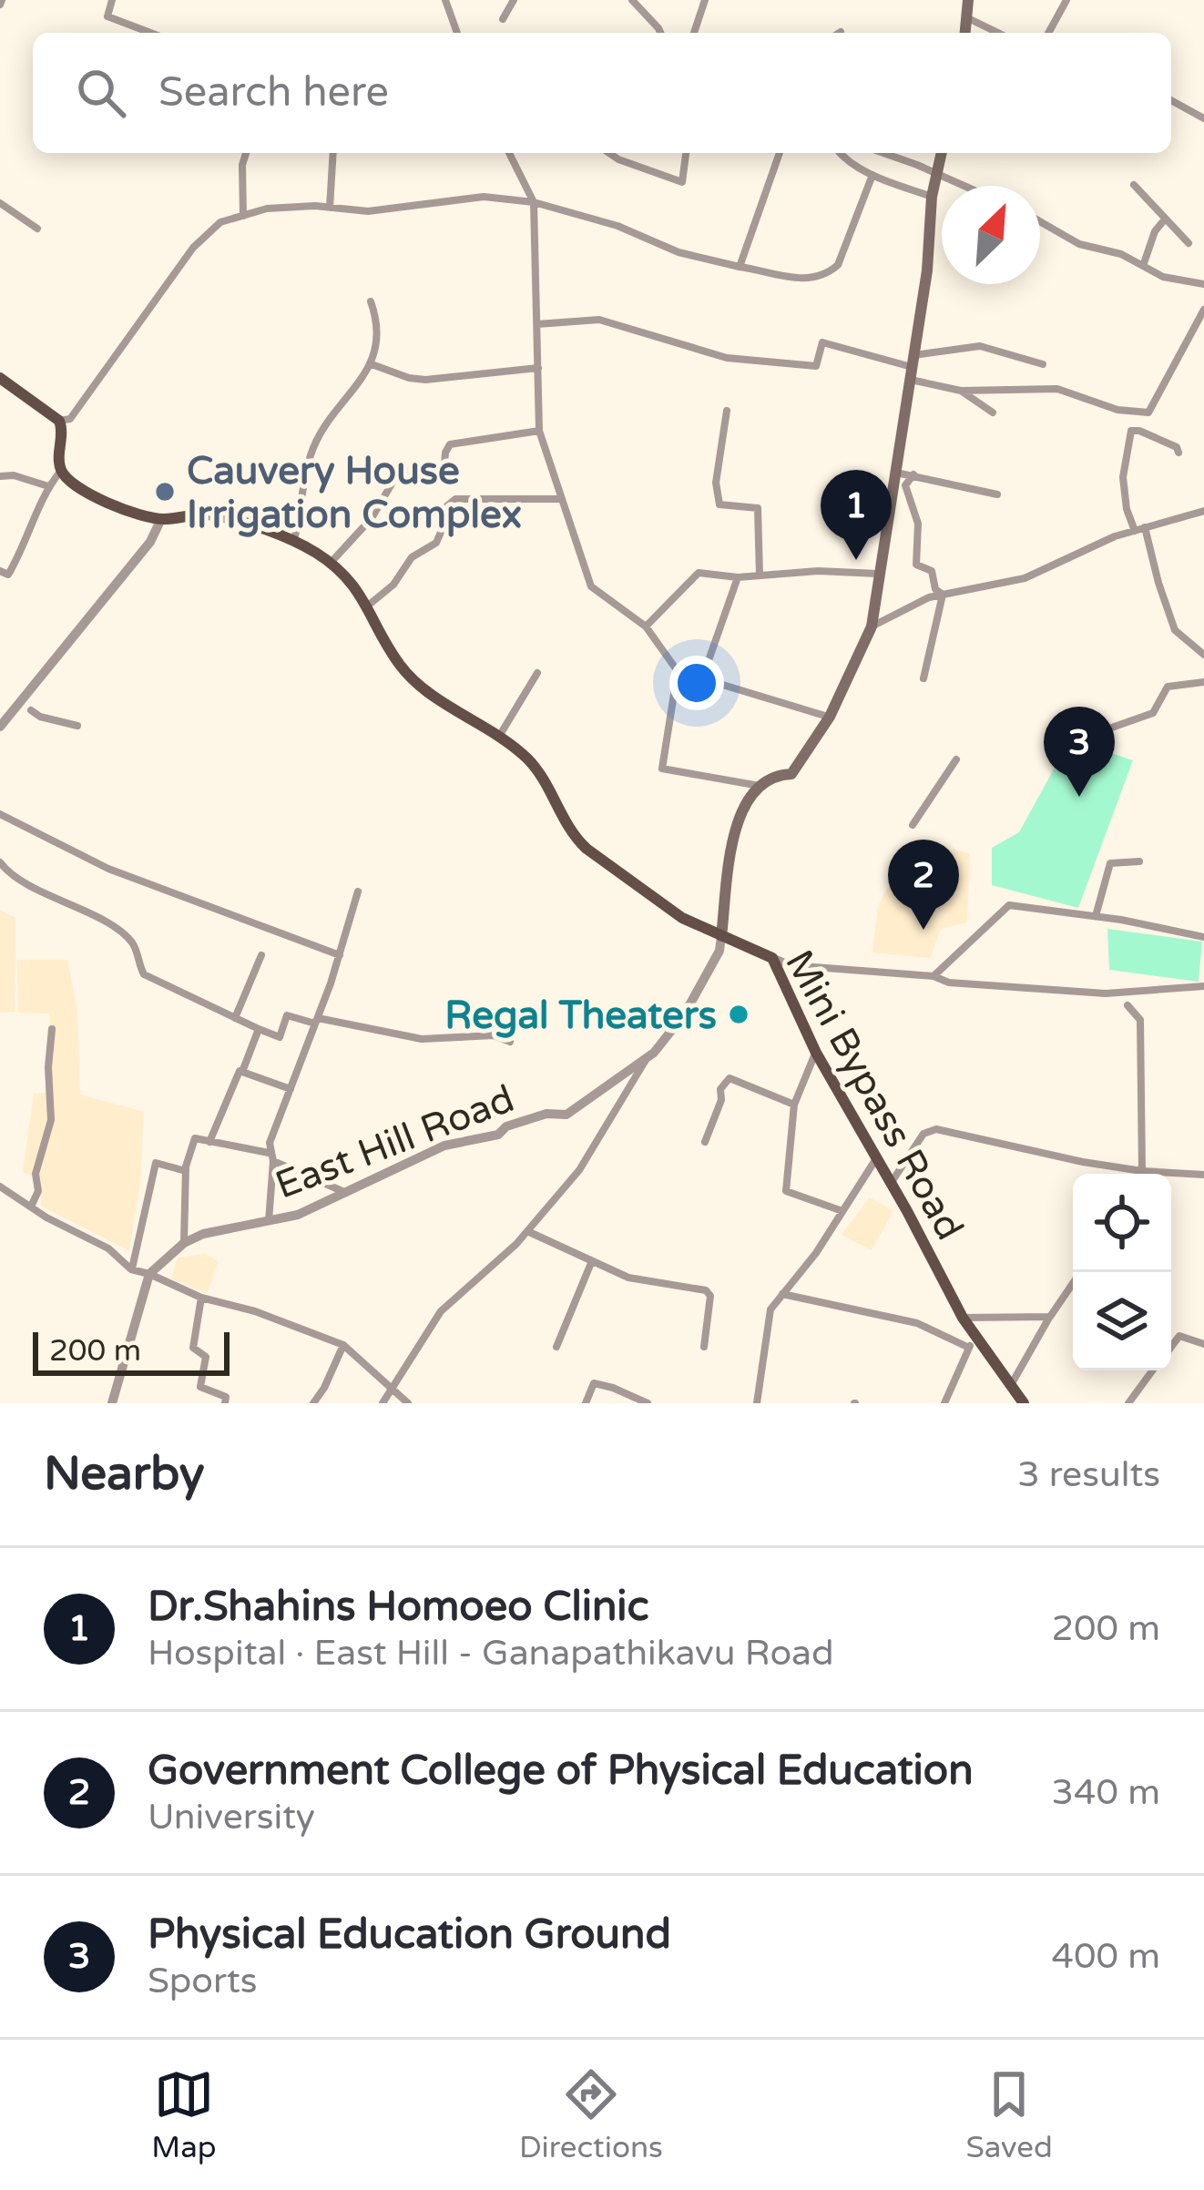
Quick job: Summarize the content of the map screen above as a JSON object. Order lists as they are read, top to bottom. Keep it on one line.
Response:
{"streets":{"main road":["Mini Bypass Road"],"street":["East Hill Road"]},"crossings":[["Mini Bypass Road","East Hill Road"]],"places":["Cauvery House Irrigation Complex","Regal Theaters"],"scale_bar":"200 m","north":"top right","page":{"search":"Search here","pins":["1","3","2"],"scale":"200 m","heading":["Nearby","3 results"],"list":[{"mark":"1","name":"Dr.Shahins Homoeo Clinic","note":"Hospital · East Hill - Ganapathikavu Road","value":"200 m"},{"mark":"2","name":"Government College of Physical Education","note":"University","value":"340 m"},{"mark":"3","name":"Physical Education Ground","note":"Sports","value":"400 m"}],"nav":["Map","Directions","Saved"]}}
